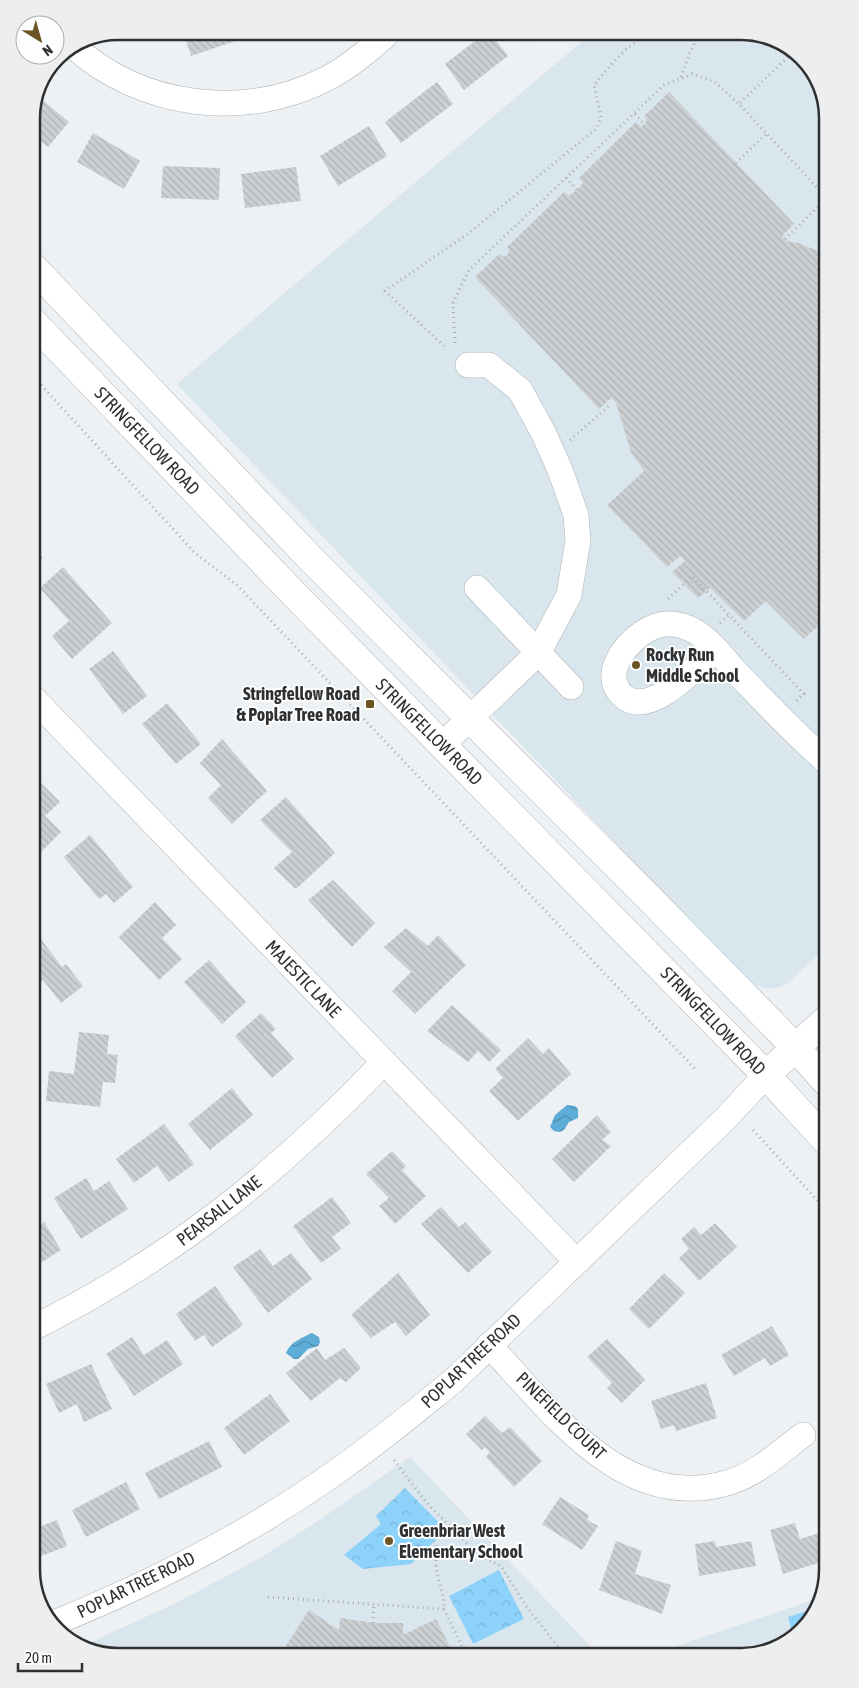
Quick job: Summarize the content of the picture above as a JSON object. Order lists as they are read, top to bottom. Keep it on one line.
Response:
{"streets":{"main road":["STRINGFELLOW ROAD","POPLAR TREE ROAD"],"street":["MAJESTIC LANE","PEARSALL LANE","PINEFIELD COURT"]},"crossings":[["STRINGFELLOW ROAD","POPLAR TREE ROAD"],["MAJESTIC LANE","PEARSALL LANE"],["MAJESTIC LANE","POPLAR TREE ROAD"],["POPLAR TREE ROAD","PINEFIELD COURT"]],"places":{"other":["Rocky Run Middle School","Greenbriar West Elementary School"],"transit":["Stringfellow Road & Poplar Tree Road"]},"scale_bar":"20 m","north":"bottom right"}
